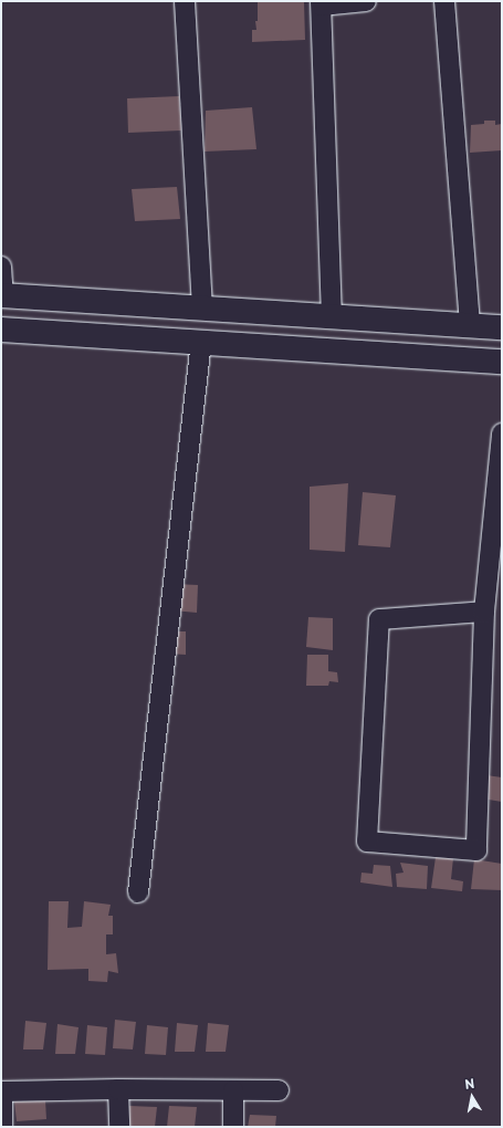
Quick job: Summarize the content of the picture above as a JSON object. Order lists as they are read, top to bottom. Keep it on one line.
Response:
{"north":"top"}
